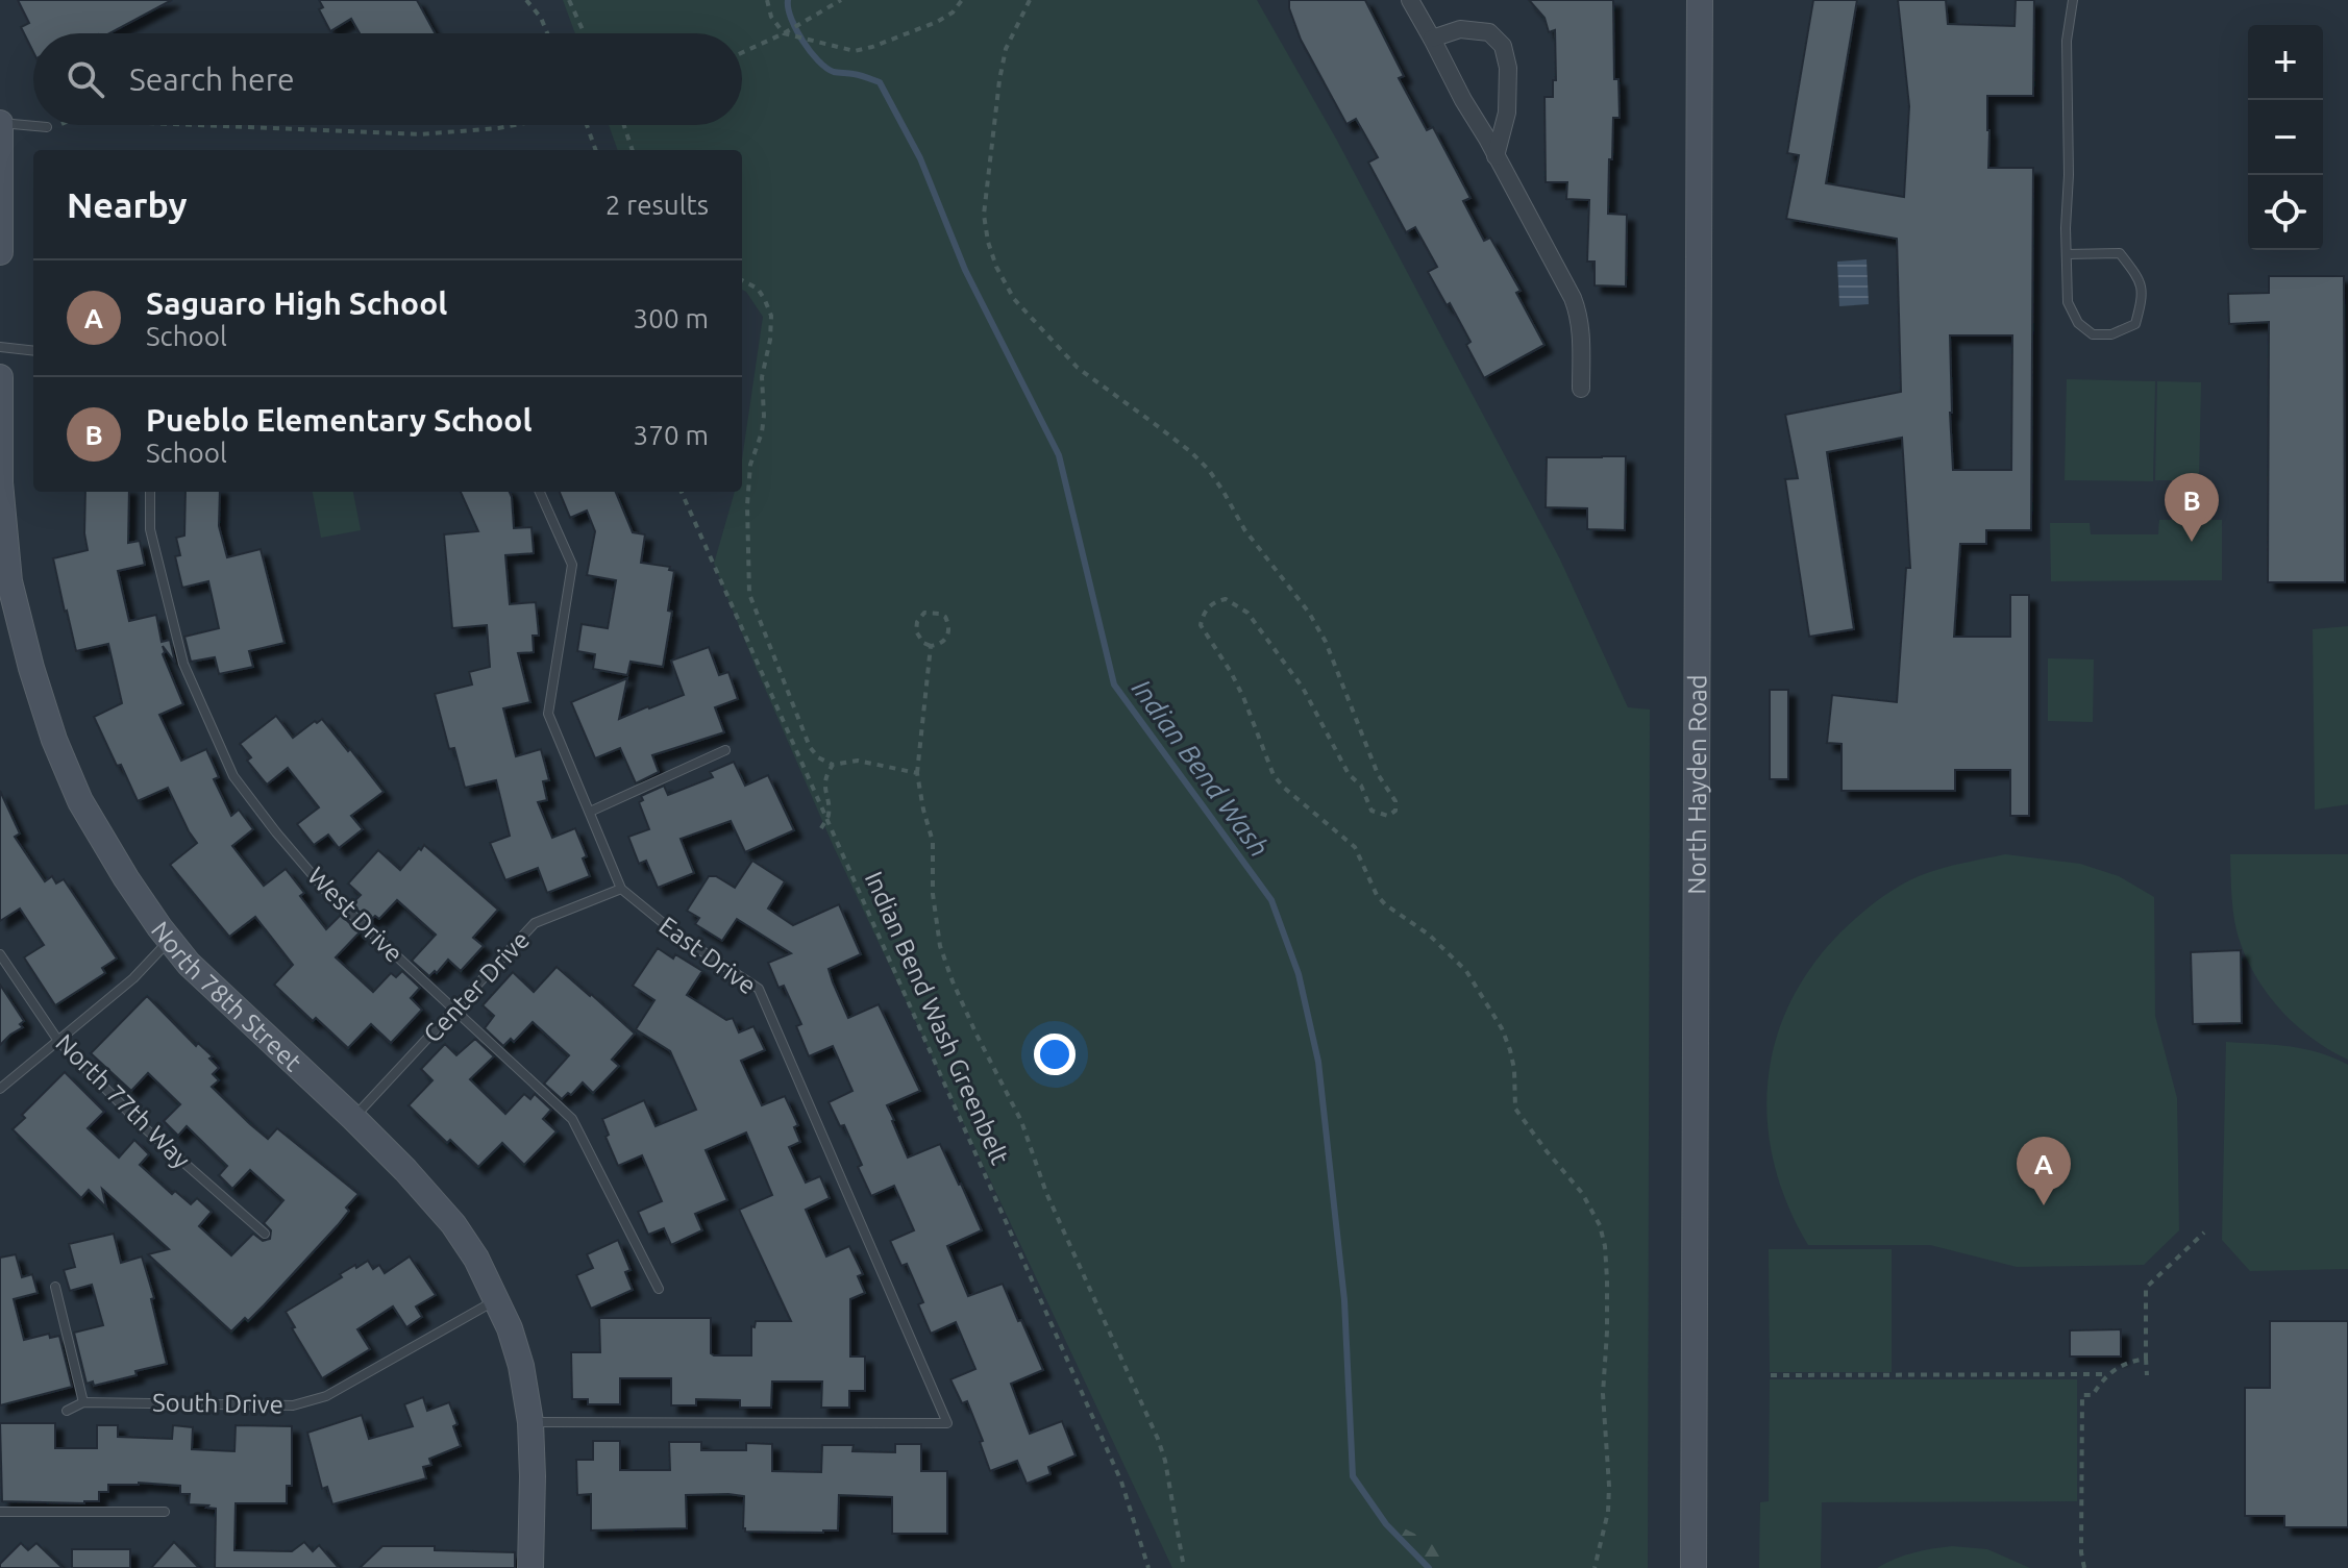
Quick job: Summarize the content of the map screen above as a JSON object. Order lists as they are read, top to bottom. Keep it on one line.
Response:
{"streets":{"main road":["North Hayden Road","North 78th Street"],"lane":["West Drive","East Drive","Center Drive","North 77th Way","South Drive"],"path":["Indian Bend Wash Greenbelt"]},"crossings":[["West Drive","Center Drive"],["East Drive","Center Drive"],["East Drive","North 78th Street"],["Center Drive","North 78th Street"],["North 78th Street","South Drive"]],"water":["Indian Bend Wash"],"page":{"map_buttons":["+","−"],"search":"Search here","heading":["Nearby","2 results"],"list":[{"mark":"A","name":"Saguaro High School","note":"School","value":"300 m"},{"mark":"B","name":"Pueblo Elementary School","note":"School","value":"370 m"}],"pins":["B","A"]}}
